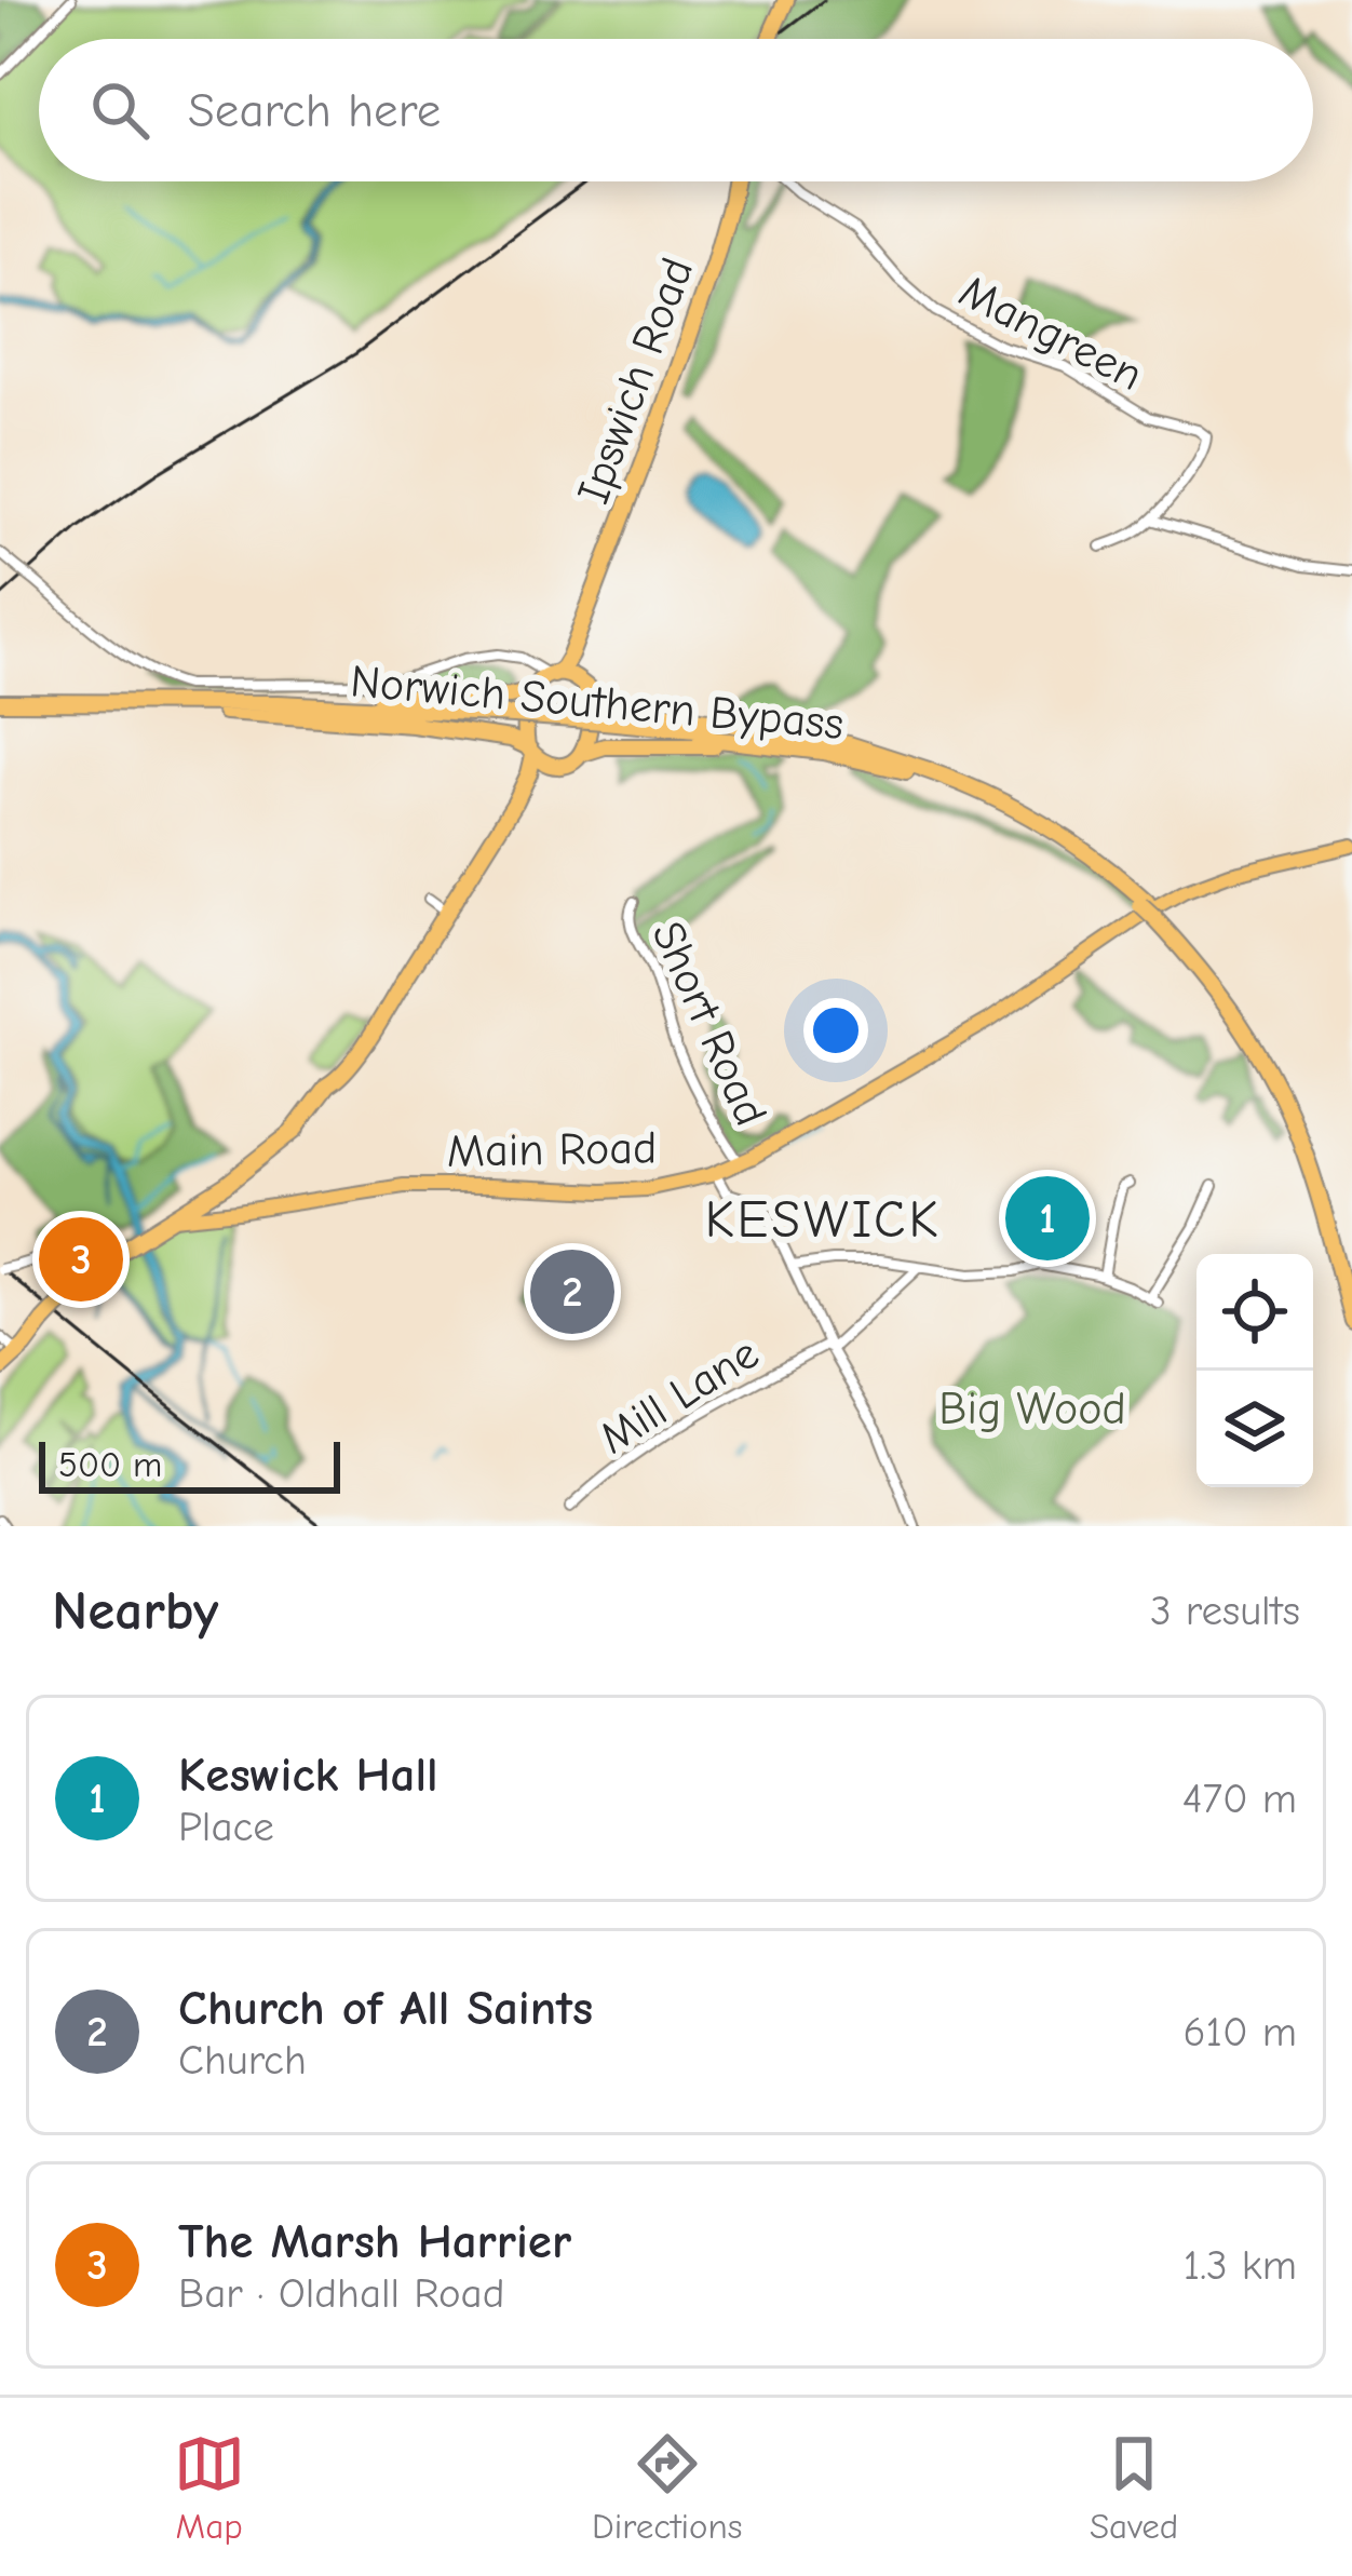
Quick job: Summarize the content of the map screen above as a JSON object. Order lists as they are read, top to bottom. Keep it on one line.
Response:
{"streets":{"highway":["Ipswich Road","Norwich Southern Bypass"],"main road":["Main Road"],"street":["Mangreen","Short Road","Mill Lane"]},"crossings":[["Short Road","Main Road"]],"districts":["KESWICK"],"parks":["Big Wood"],"scale_bar":"500 m","page":{"search":"Search here","pins":["1","3","2"],"scale":"500 m","heading":["Nearby","3 results"],"list":[{"mark":"1","name":"Keswick Hall","note":"Place","value":"470 m"},{"mark":"2","name":"Church of All Saints","note":"Church","value":"610 m"},{"mark":"3","name":"The Marsh Harrier","note":"Bar · Oldhall Road","value":"1.3 km"}],"nav":["Map","Directions","Saved"]}}
